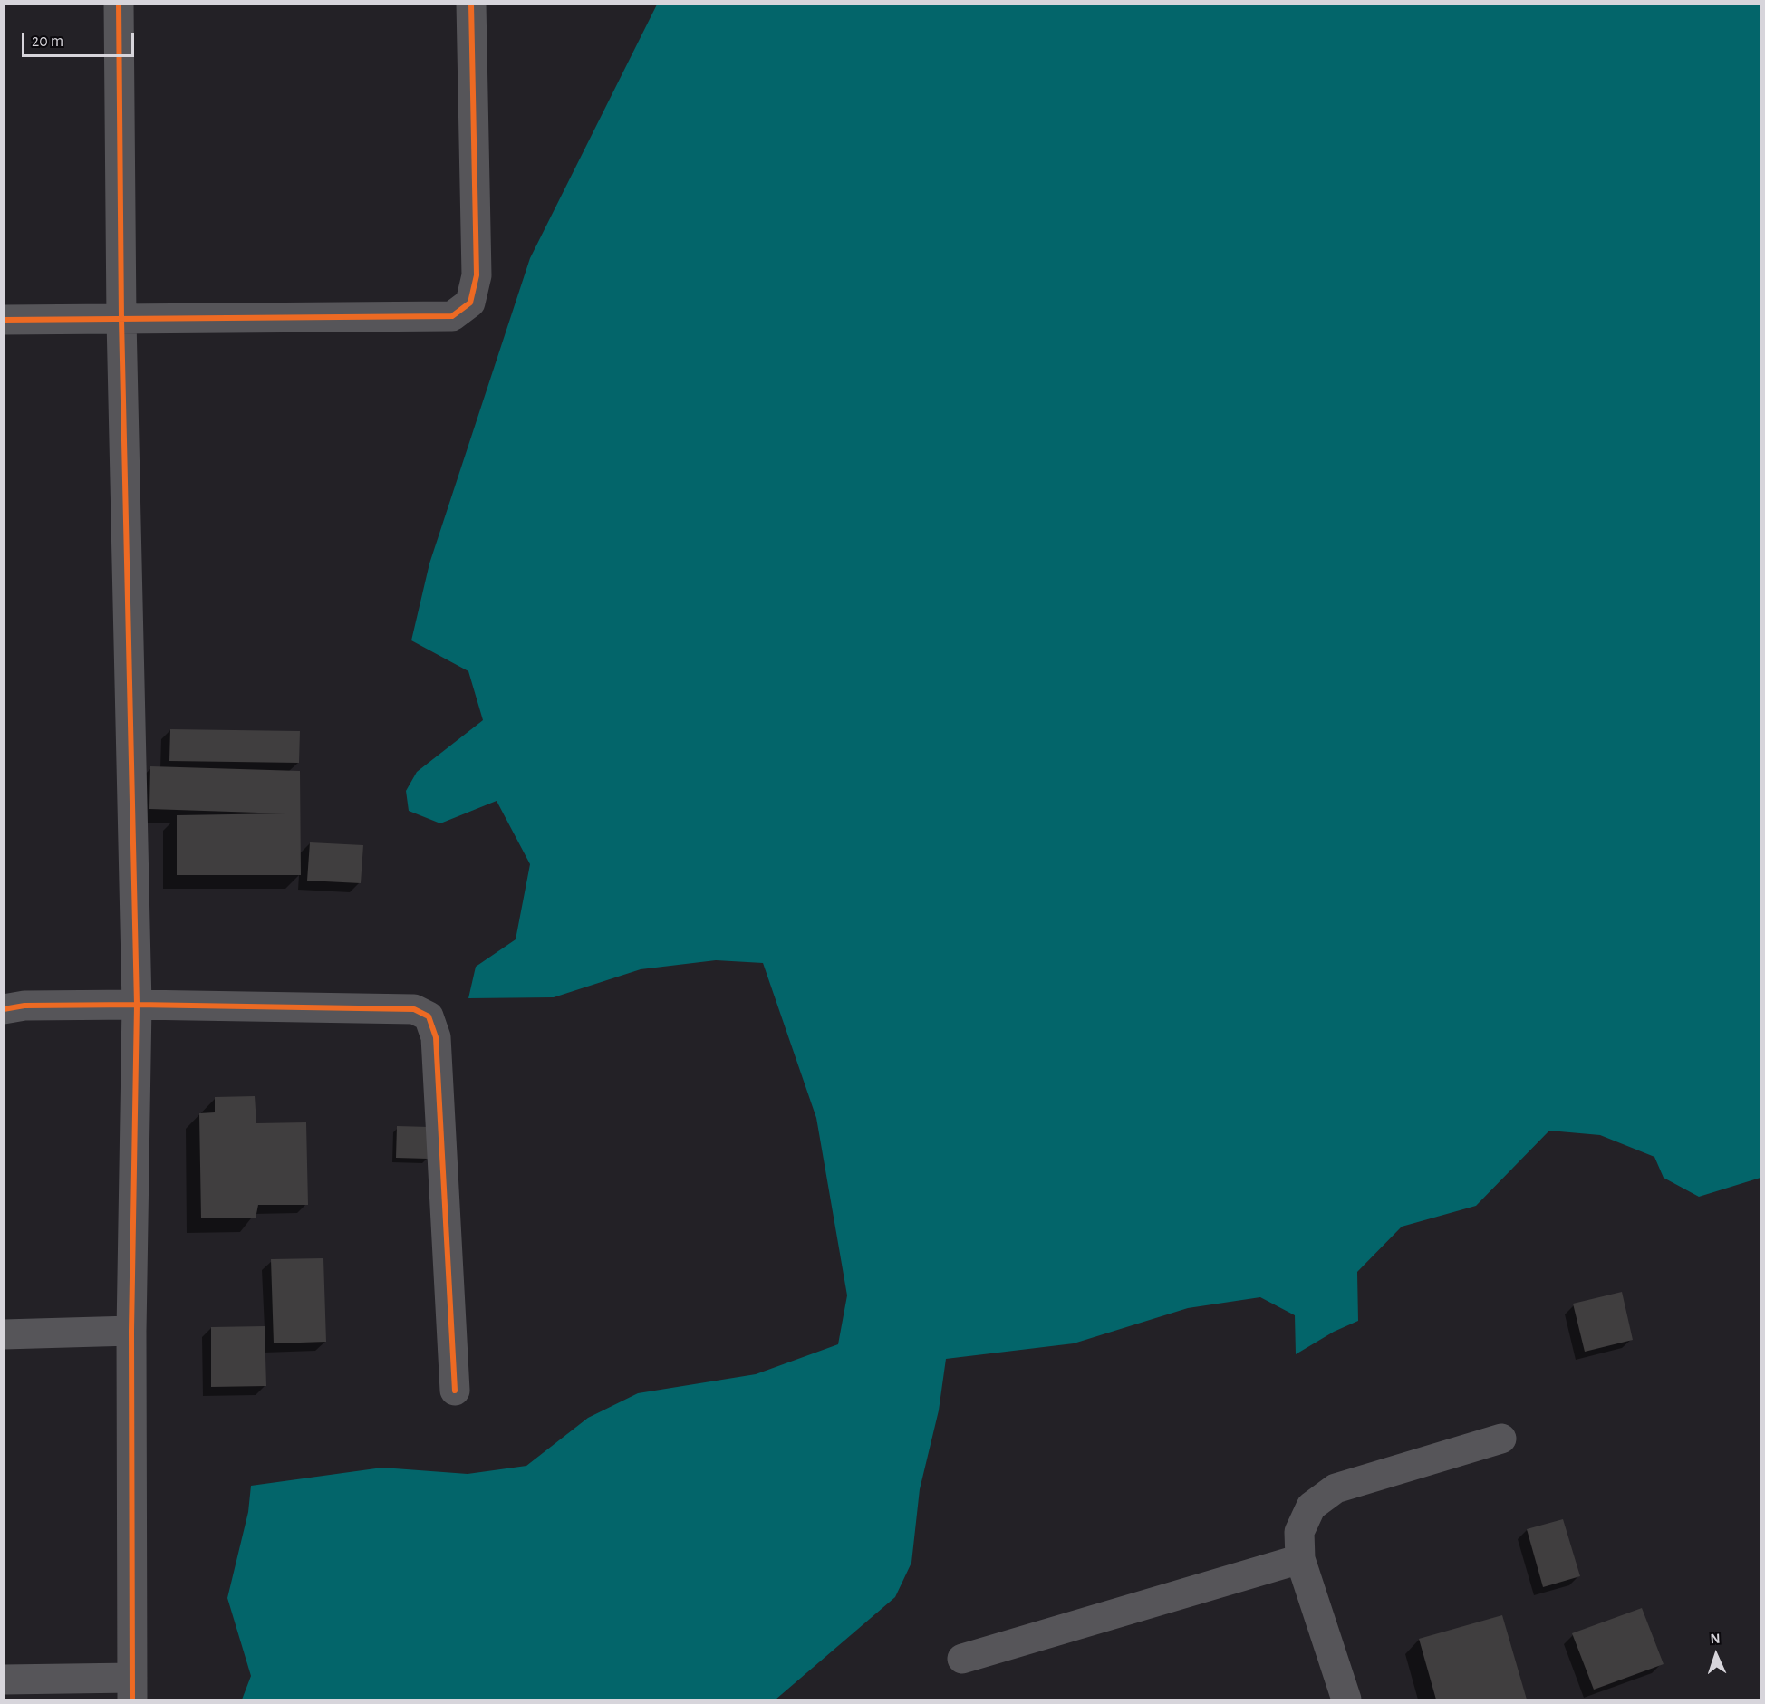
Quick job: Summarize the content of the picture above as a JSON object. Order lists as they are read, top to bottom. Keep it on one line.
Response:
{"scale_bar":"20 m","north":"top"}
